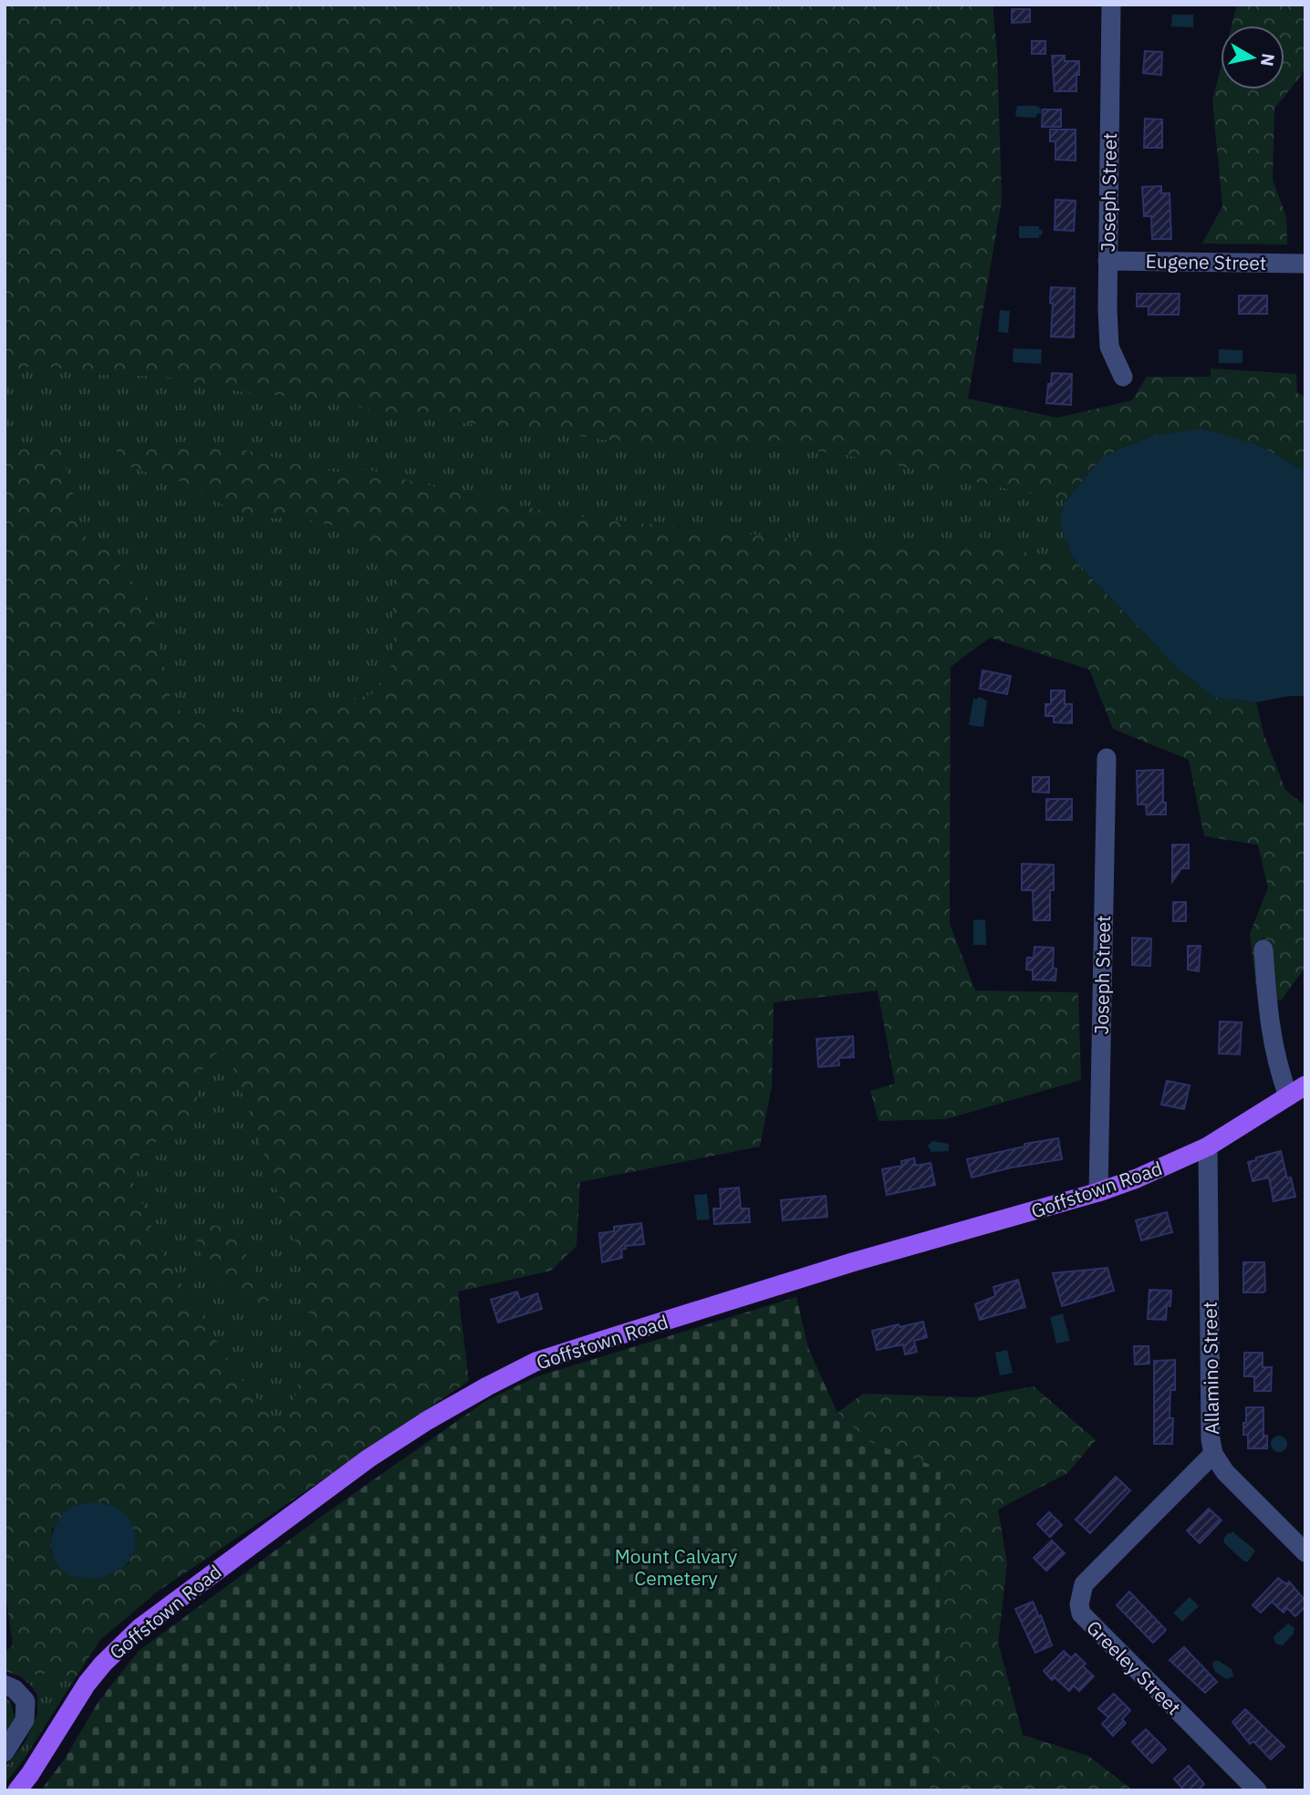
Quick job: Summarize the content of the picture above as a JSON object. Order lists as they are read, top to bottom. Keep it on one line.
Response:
{"streets":{"main road":["Goffstown Road"],"street":["Joseph Street","Eugene Street","Allamino Street","Greeley Street"]},"crossings":[["Joseph Street","Eugene Street"],["Joseph Street","Goffstown Road"],["Goffstown Road","Allamino Street"],["Allamino Street","Greeley Street"]],"parks":["Mount Calvary Cemetery"],"north":"right"}
